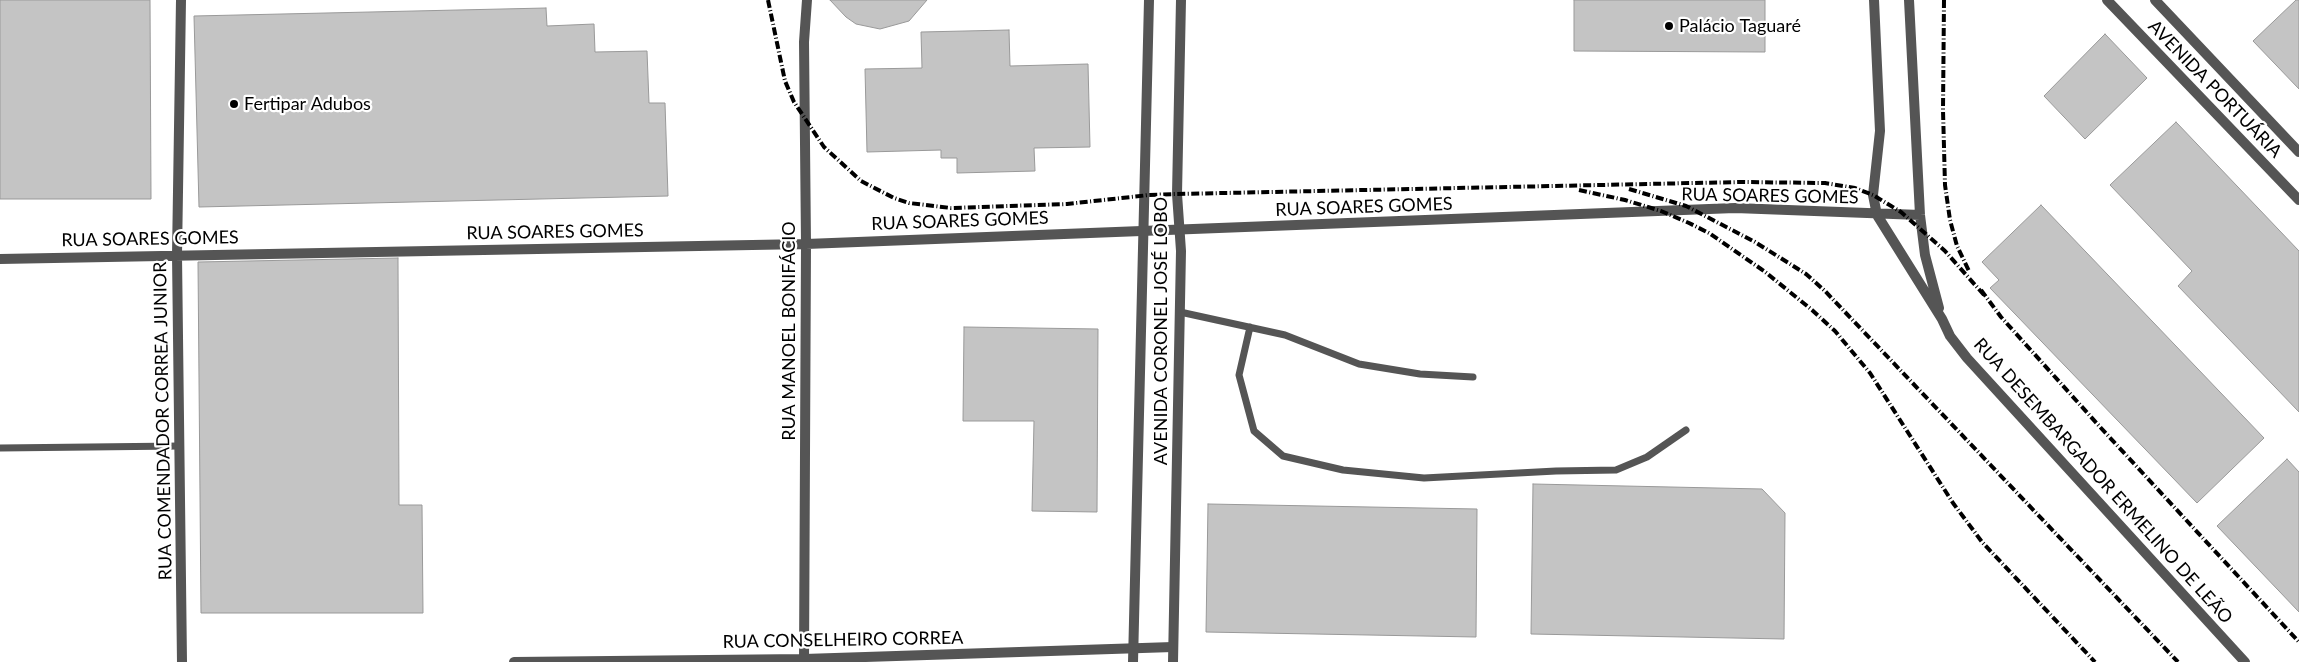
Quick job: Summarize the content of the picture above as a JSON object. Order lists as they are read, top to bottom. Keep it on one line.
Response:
{"streets":{"street":["AVENIDA PORTUÁRIA","RUA SOARES GOMES","RUA MANOEL BONIFÁCIO","AVENIDA CORONEL JOSÉ LOBO","RUA COMENDADOR CORREA JUNIOR","RUA DESEMBARGADOR ERMELINO DE LEÃO","RUA CONSELHEIRO CORREA"]},"crossings":[["RUA SOARES GOMES","RUA MANOEL BONIFÁCIO"],["RUA SOARES GOMES","AVENIDA CORONEL JOSÉ LOBO"],["RUA SOARES GOMES","RUA COMENDADOR CORREA JUNIOR"],["RUA SOARES GOMES","RUA DESEMBARGADOR ERMELINO DE LEÃO"],["RUA MANOEL BONIFÁCIO","RUA CONSELHEIRO CORREA"],["AVENIDA CORONEL JOSÉ LOBO","RUA CONSELHEIRO CORREA"]],"places":["Palácio Taguaré","Fertipar Adubos"]}
